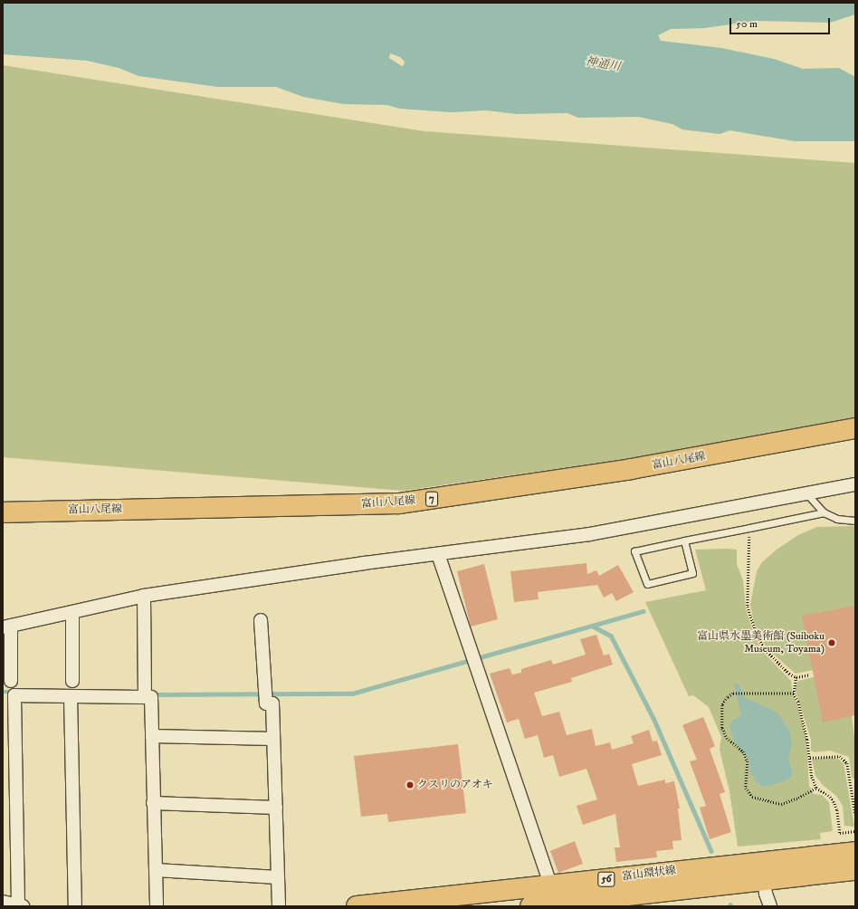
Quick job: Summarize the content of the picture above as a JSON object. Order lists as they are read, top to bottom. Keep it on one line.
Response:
{"streets":{"main road":["富山八尾線","7","富山環状線","56"]},"water":["神通川"],"places":["富山県水墨美術館 (Suiboku Museum, Toyama)","クスリのアオキ"],"scale_bar":"50 m"}
